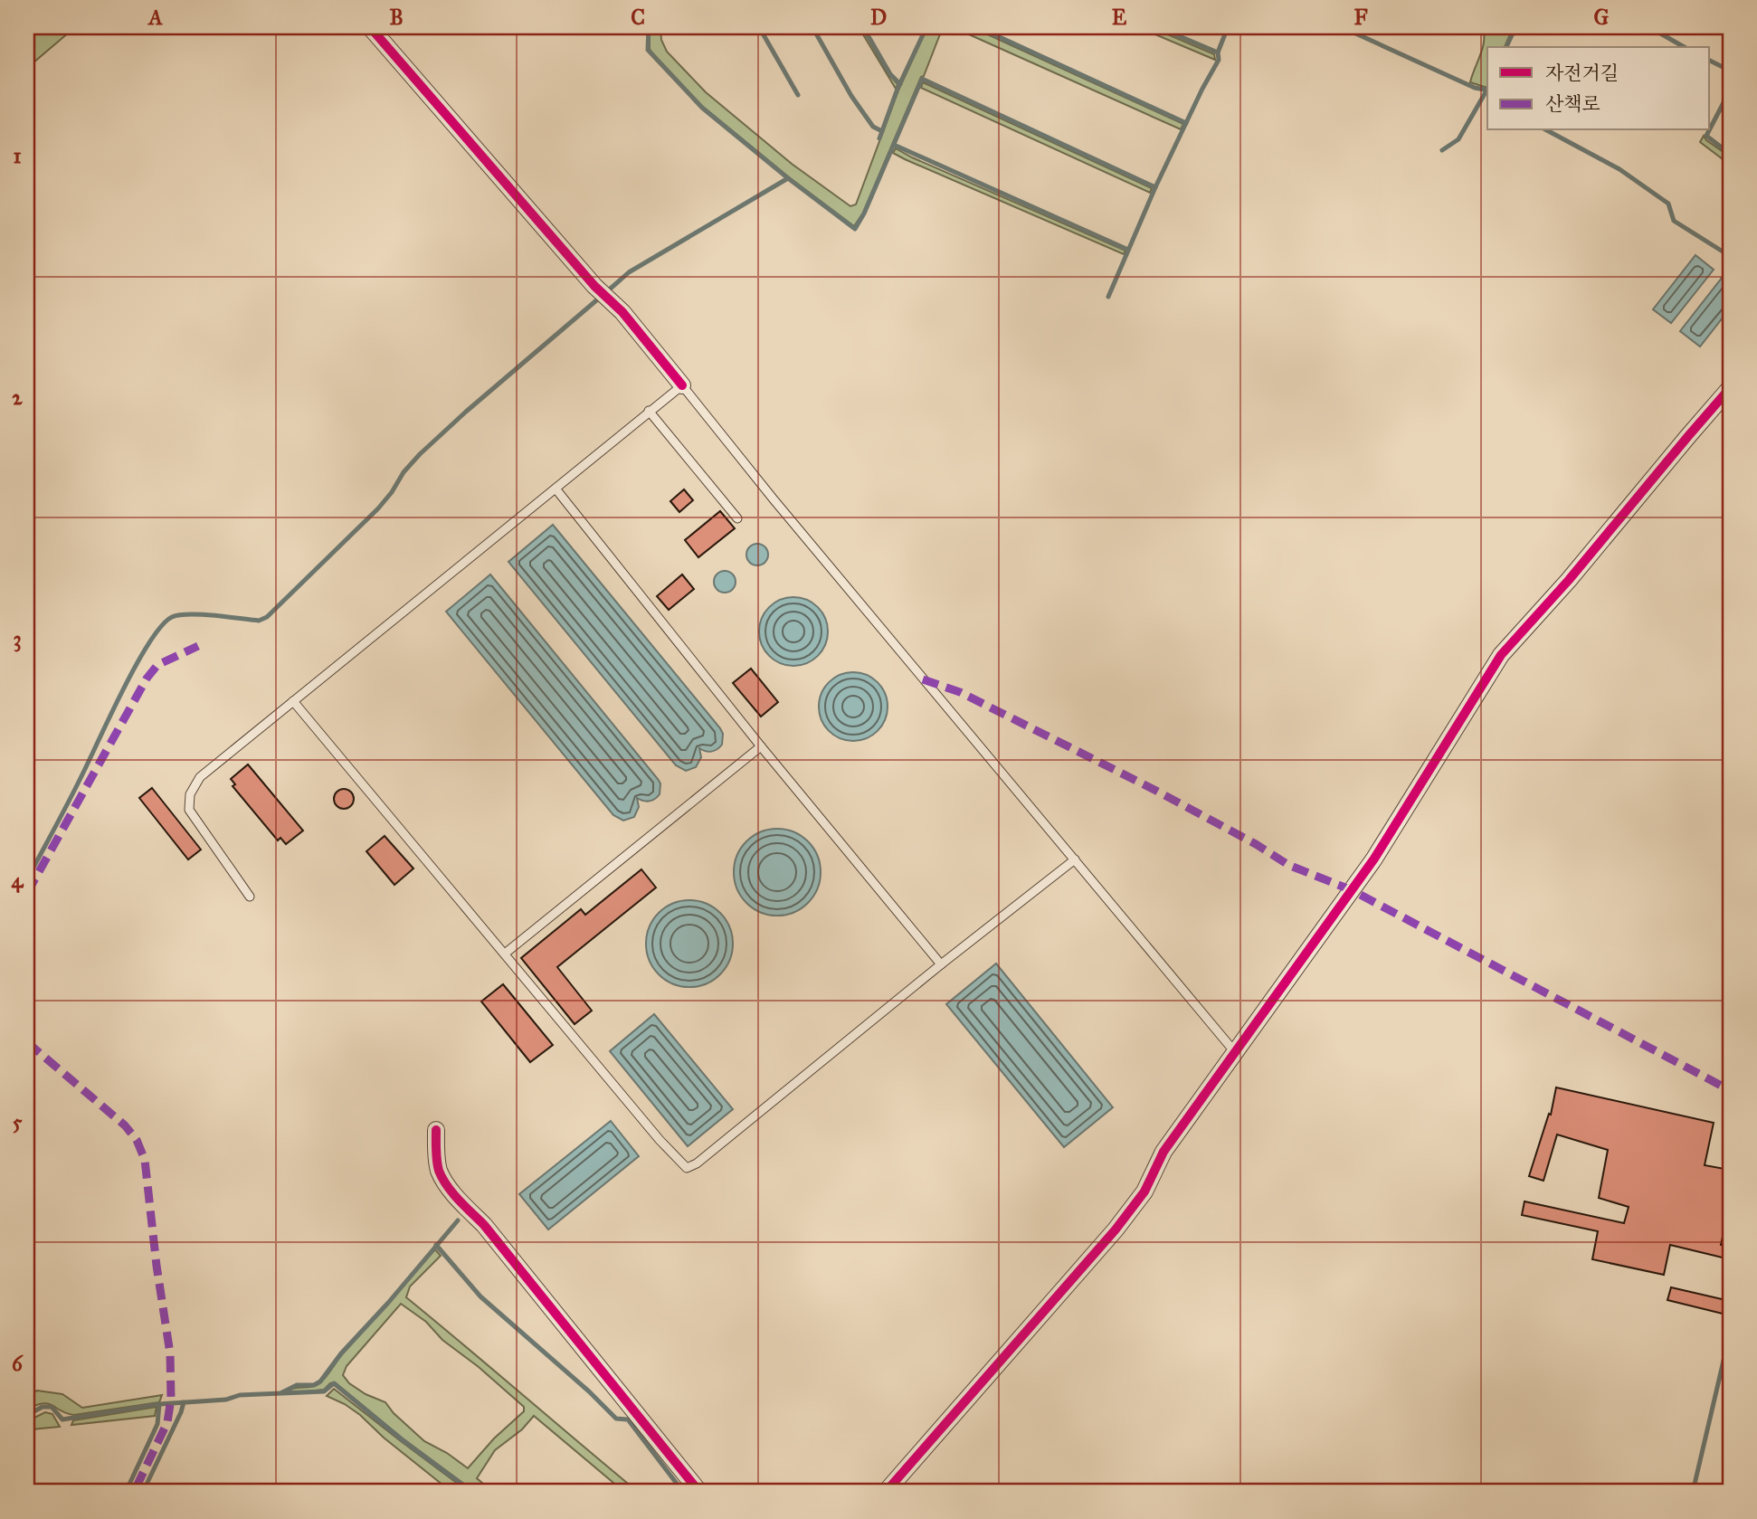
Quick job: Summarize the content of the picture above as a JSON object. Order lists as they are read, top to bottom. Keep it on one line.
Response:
{"legend":["자전거길","산책로"],"grid":{"columns":["A","B","C","D","E","F","G"],"rows":["1","2","3","4","5","6"]}}
